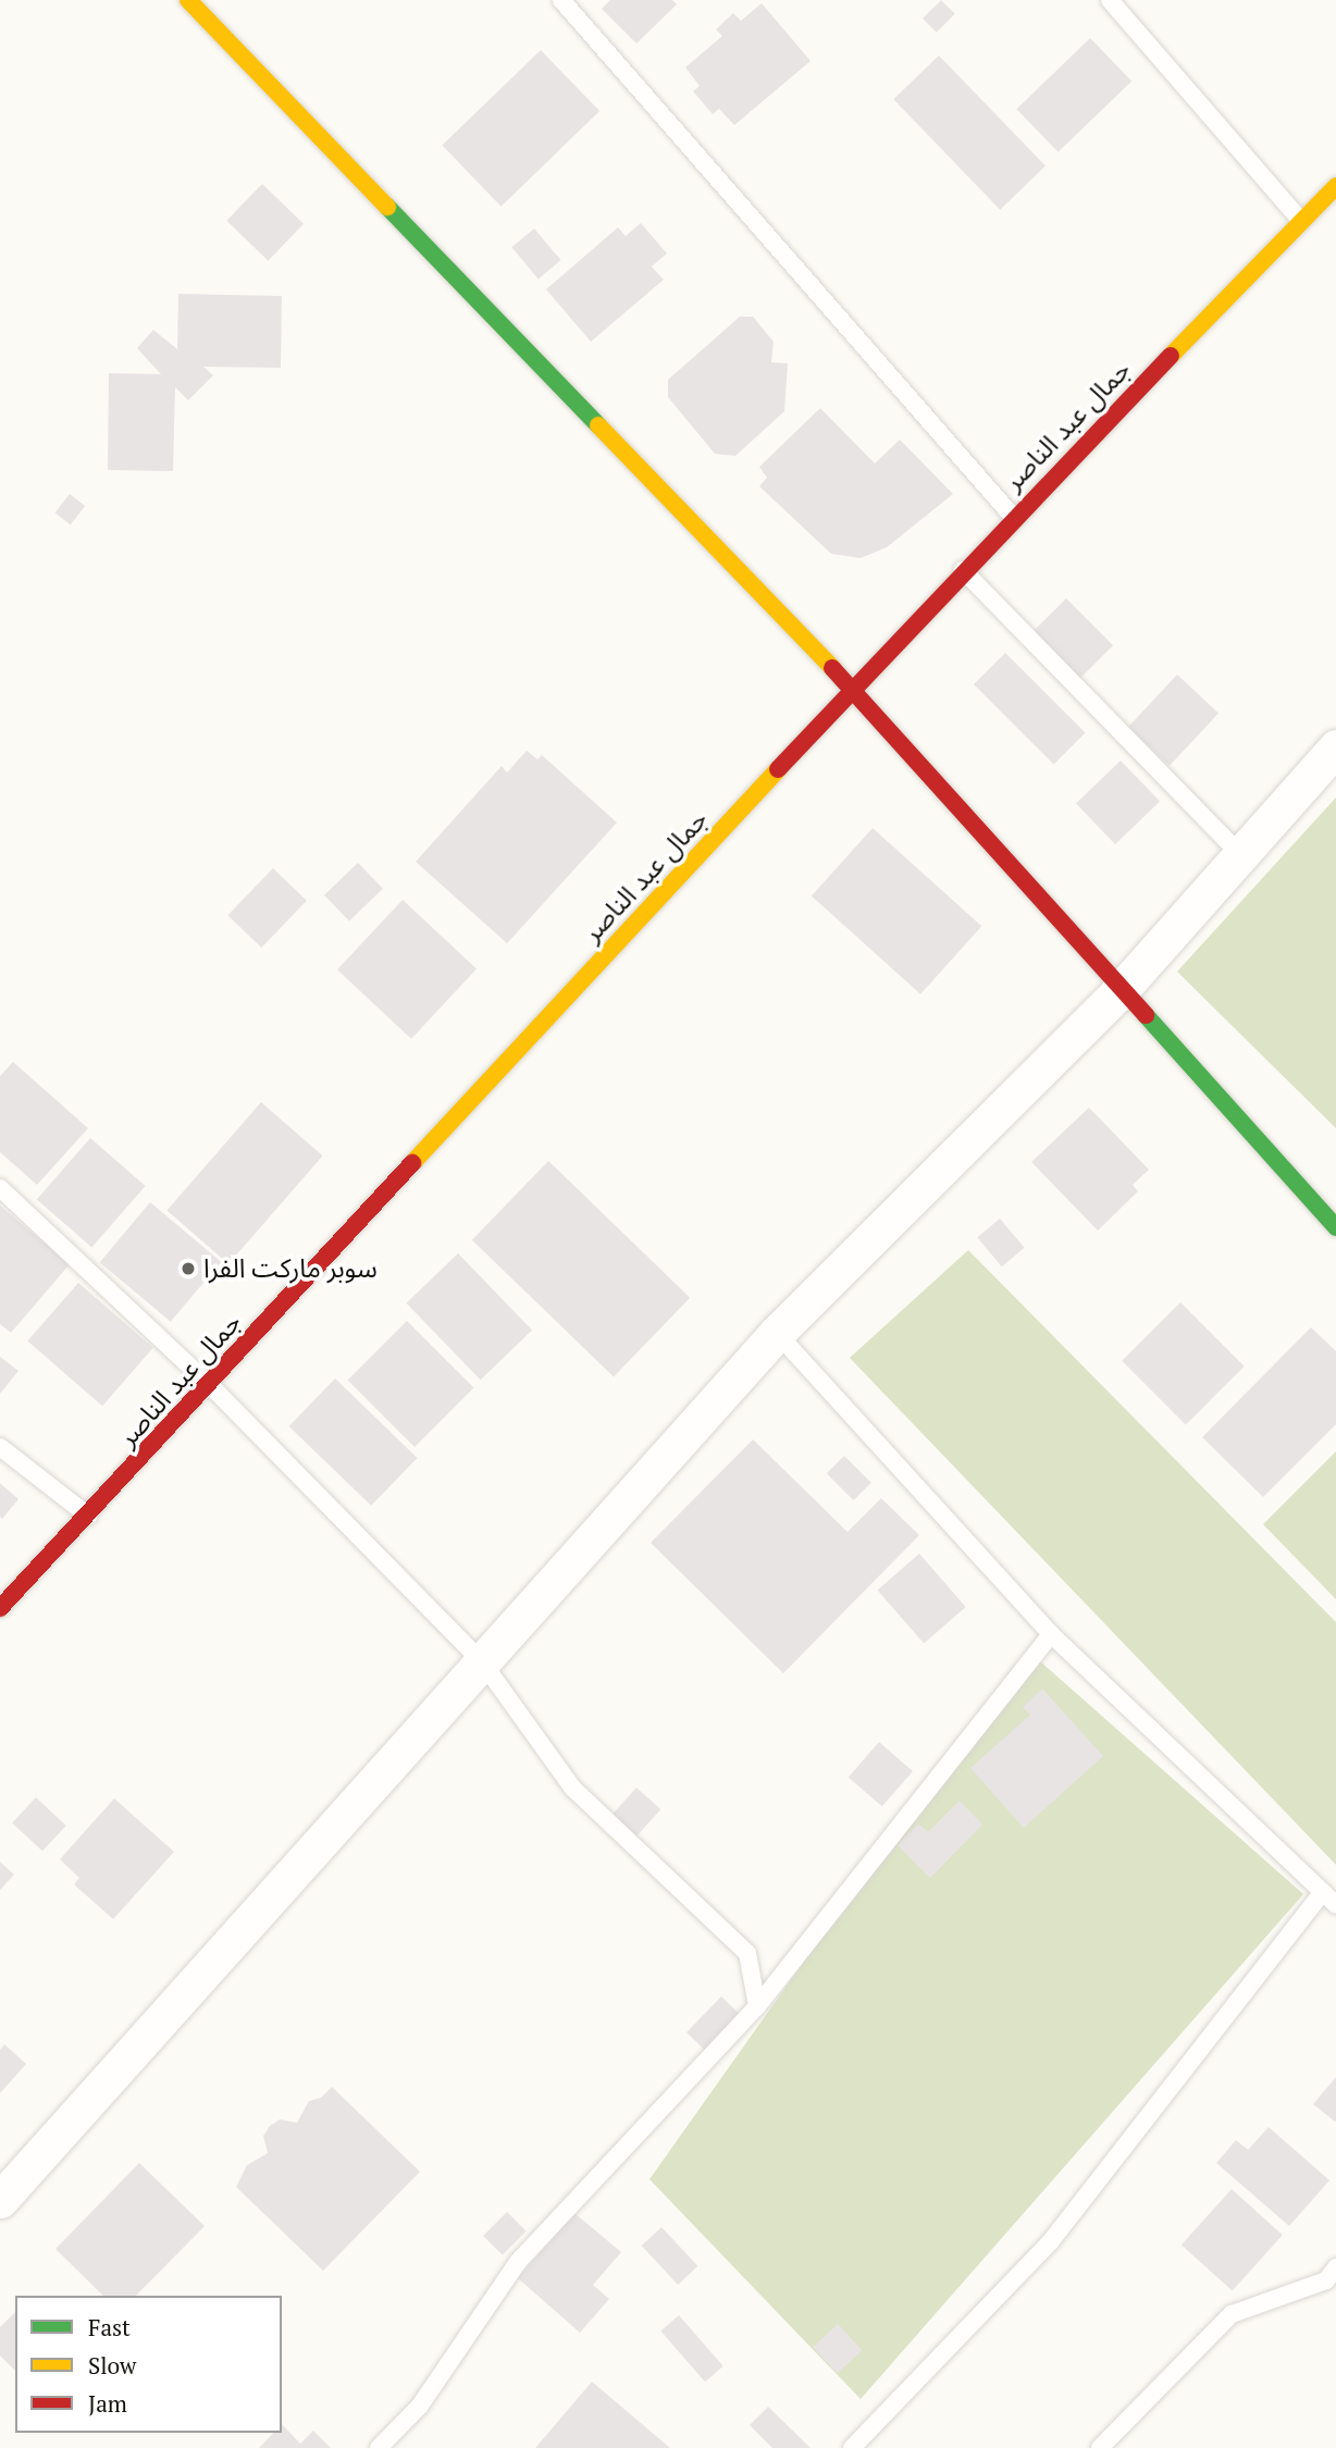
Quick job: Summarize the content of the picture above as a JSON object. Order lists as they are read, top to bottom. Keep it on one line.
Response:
{"streets":{"main road":["جمال عبد الناصر"]},"places":["سوبر ماركت الفرا"],"legend":["Fast","Slow","Jam"]}
